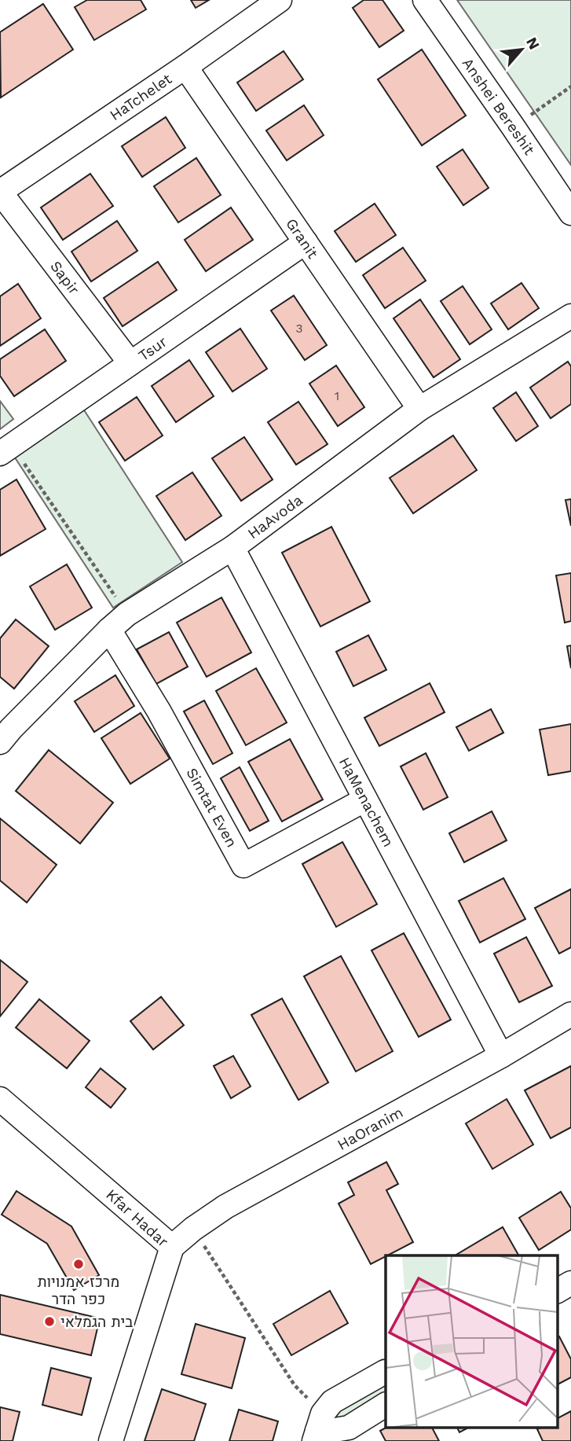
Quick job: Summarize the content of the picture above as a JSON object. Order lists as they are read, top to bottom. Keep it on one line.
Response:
{"streets":{"street":["HaTchelet","Anshei Bereshit","Granit","Sapir","Tsur","HaAvoda","HaMenachem","Simtat Even","HaOranim","Kfar Hadar"]},"crossings":[["HaTchelet","Granit"],["HaTchelet","Sapir"],["Granit","Tsur"],["Granit","HaAvoda"],["Sapir","Tsur"],["HaAvoda","HaMenachem"],["HaAvoda","Simtat Even"],["HaMenachem","Simtat Even"],["HaMenachem","HaOranim"],["HaOranim","Kfar Hadar"]],"places":["מרכז אמנויות כפר הדר","בית הגמלאי"],"house_numbers":["3","1"],"north":"top right"}
